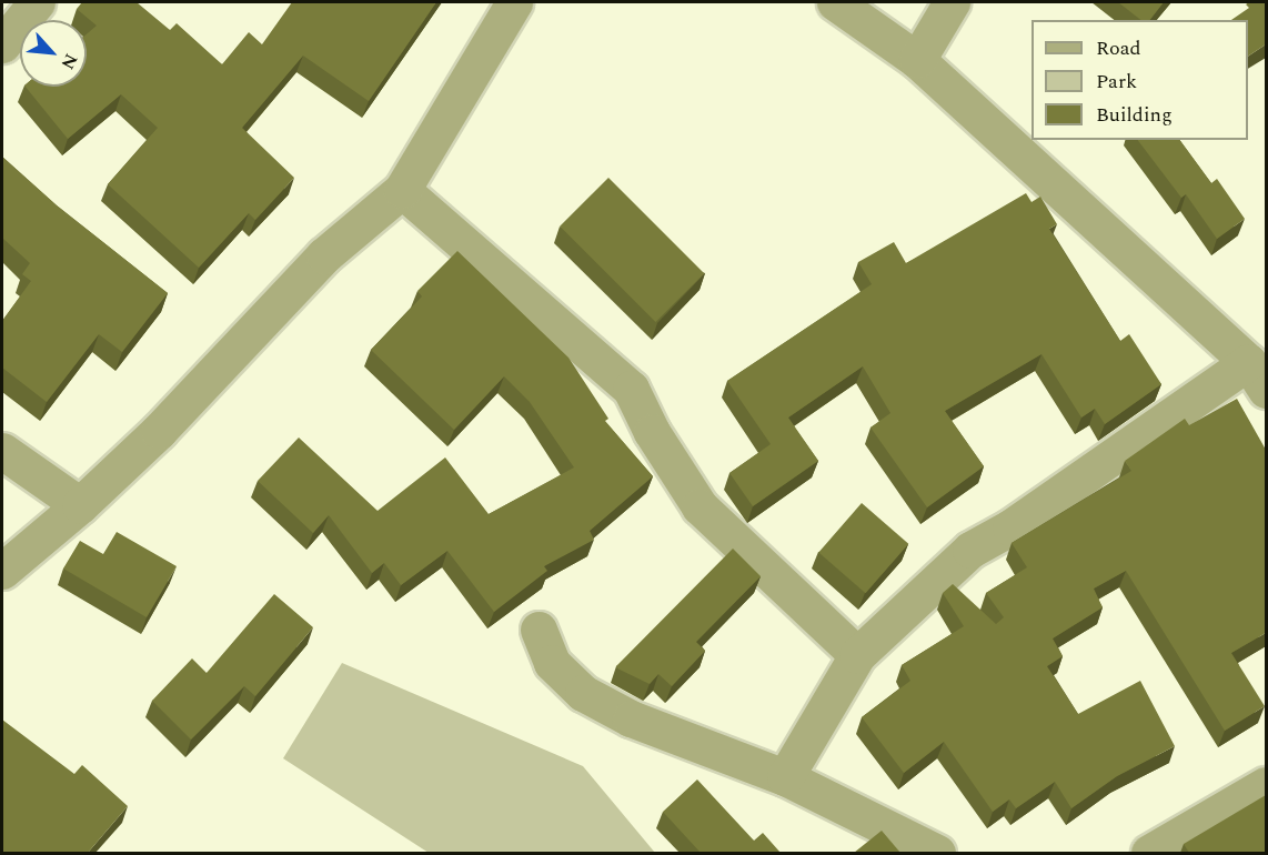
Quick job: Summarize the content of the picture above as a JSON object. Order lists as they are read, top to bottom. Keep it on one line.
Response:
{"legend":["Road","Park","Building"],"north":"bottom right"}
